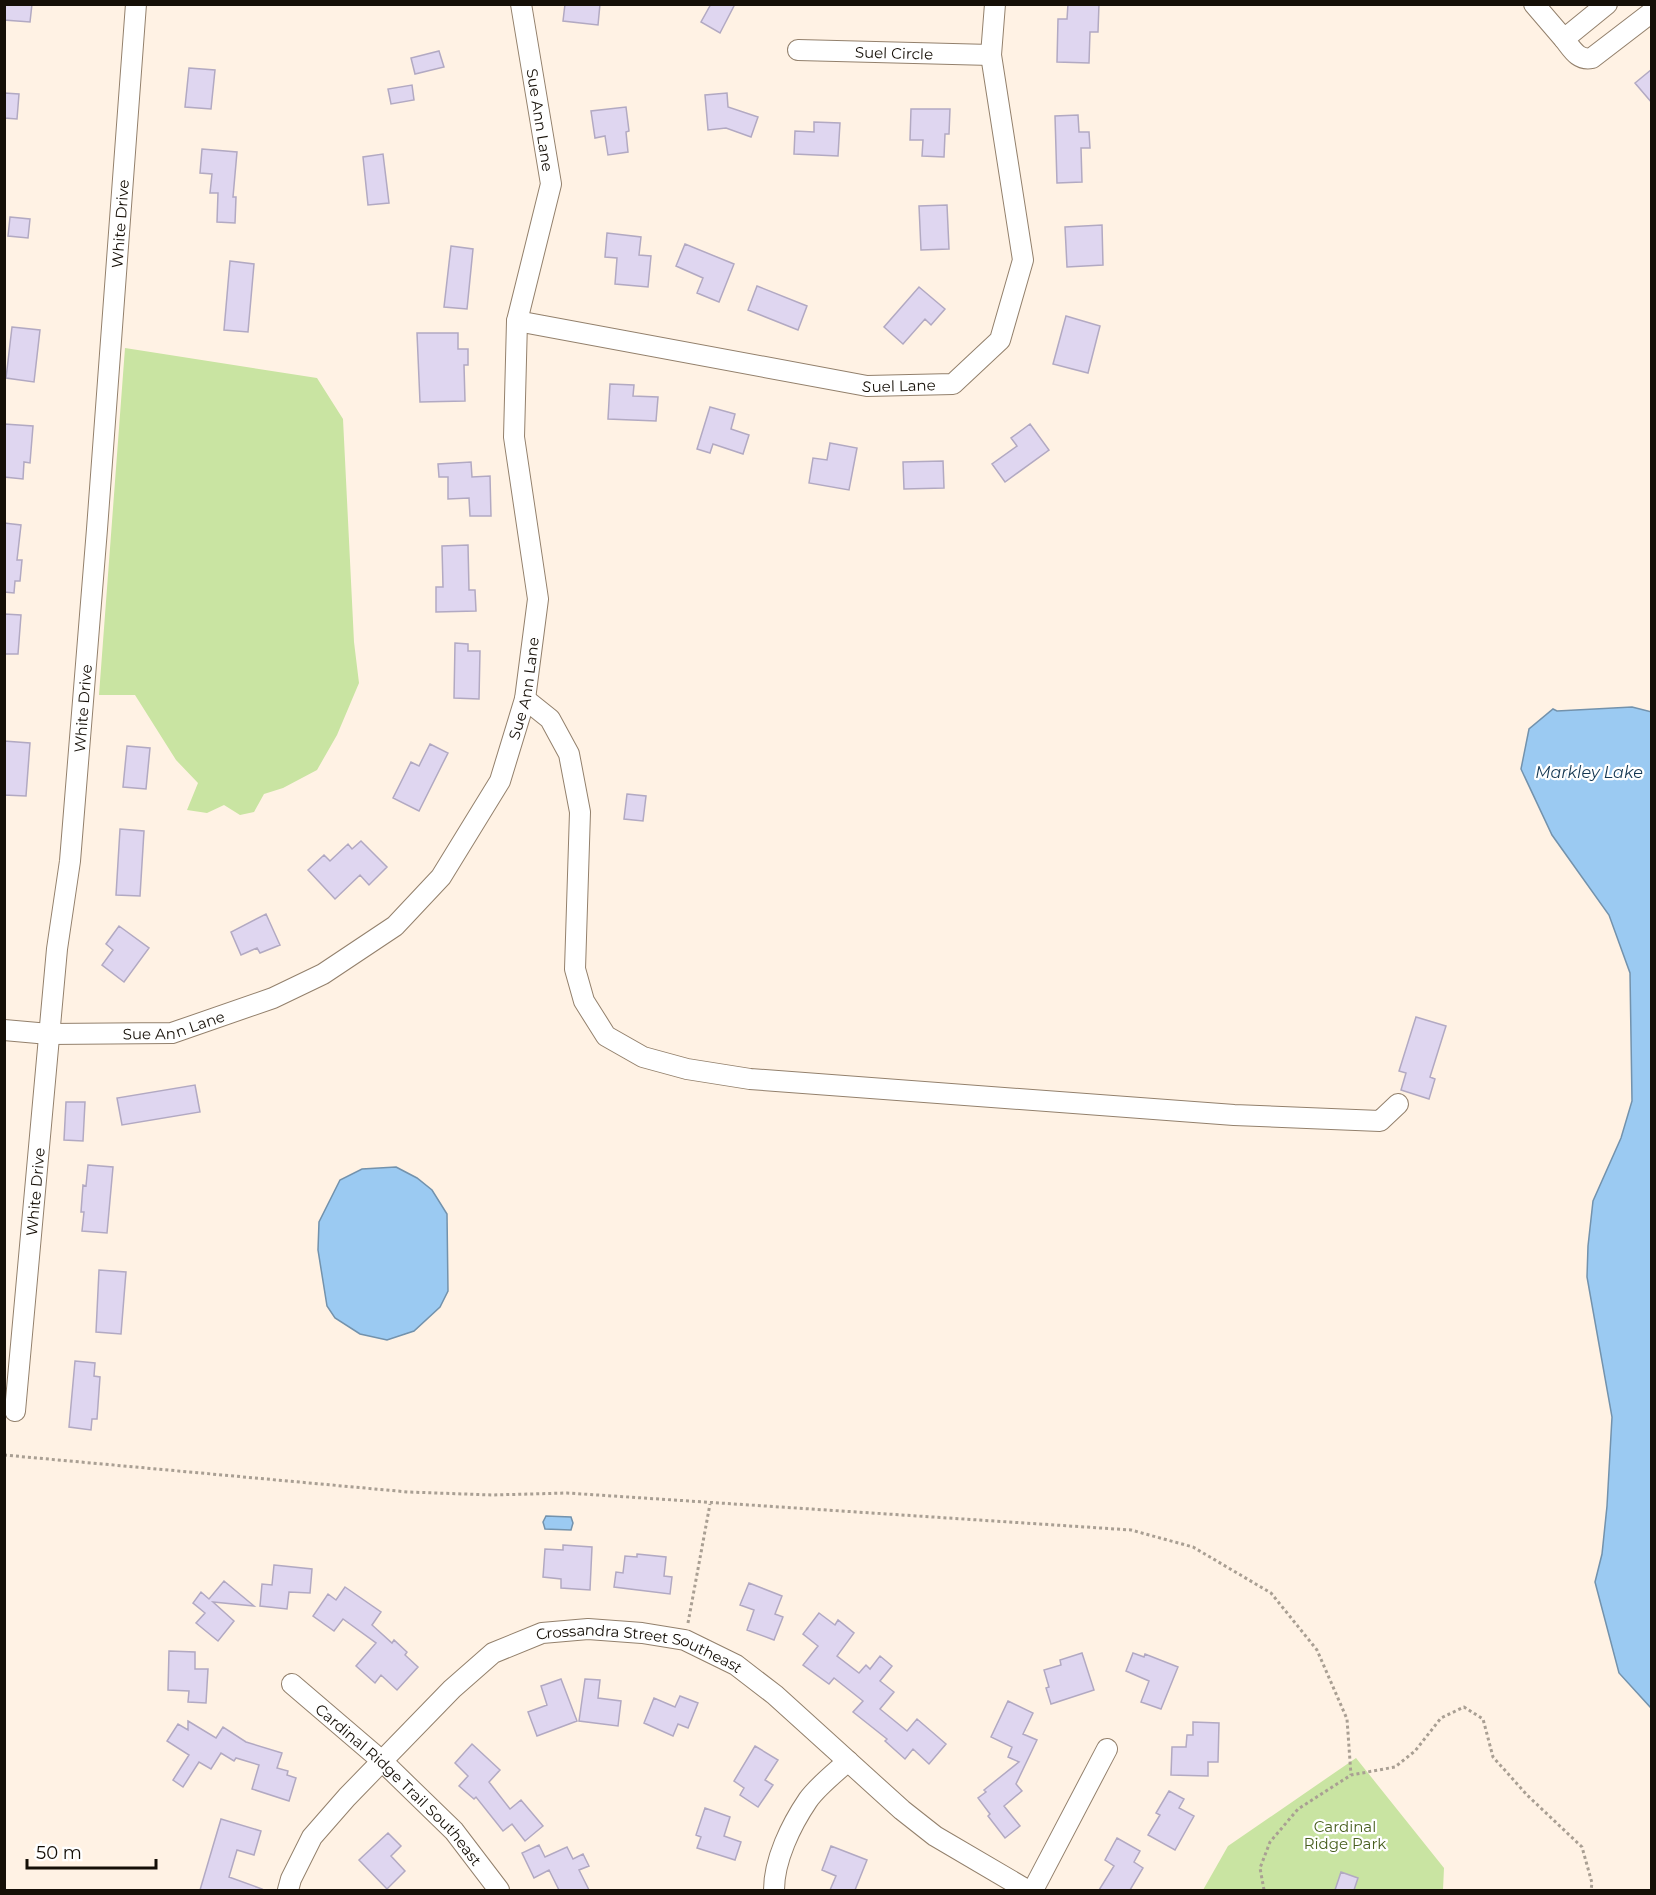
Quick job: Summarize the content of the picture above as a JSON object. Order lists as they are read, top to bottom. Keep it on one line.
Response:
{"streets":{"street":["Suel Circle","Sue Ann Lane","White Drive","Suel Lane","Crossandra Street Southeast","Cardinal Ridge Trail Southeast"]},"crossings":[["Suel Circle","Suel Lane"],["Sue Ann Lane","White Drive"],["Sue Ann Lane","Suel Lane"],["Crossandra Street Southeast","Cardinal Ridge Trail Southeast"]],"water":["Markley Lake"],"parks":["Cardinal Ridge Park"],"scale_bar":"50 m"}
